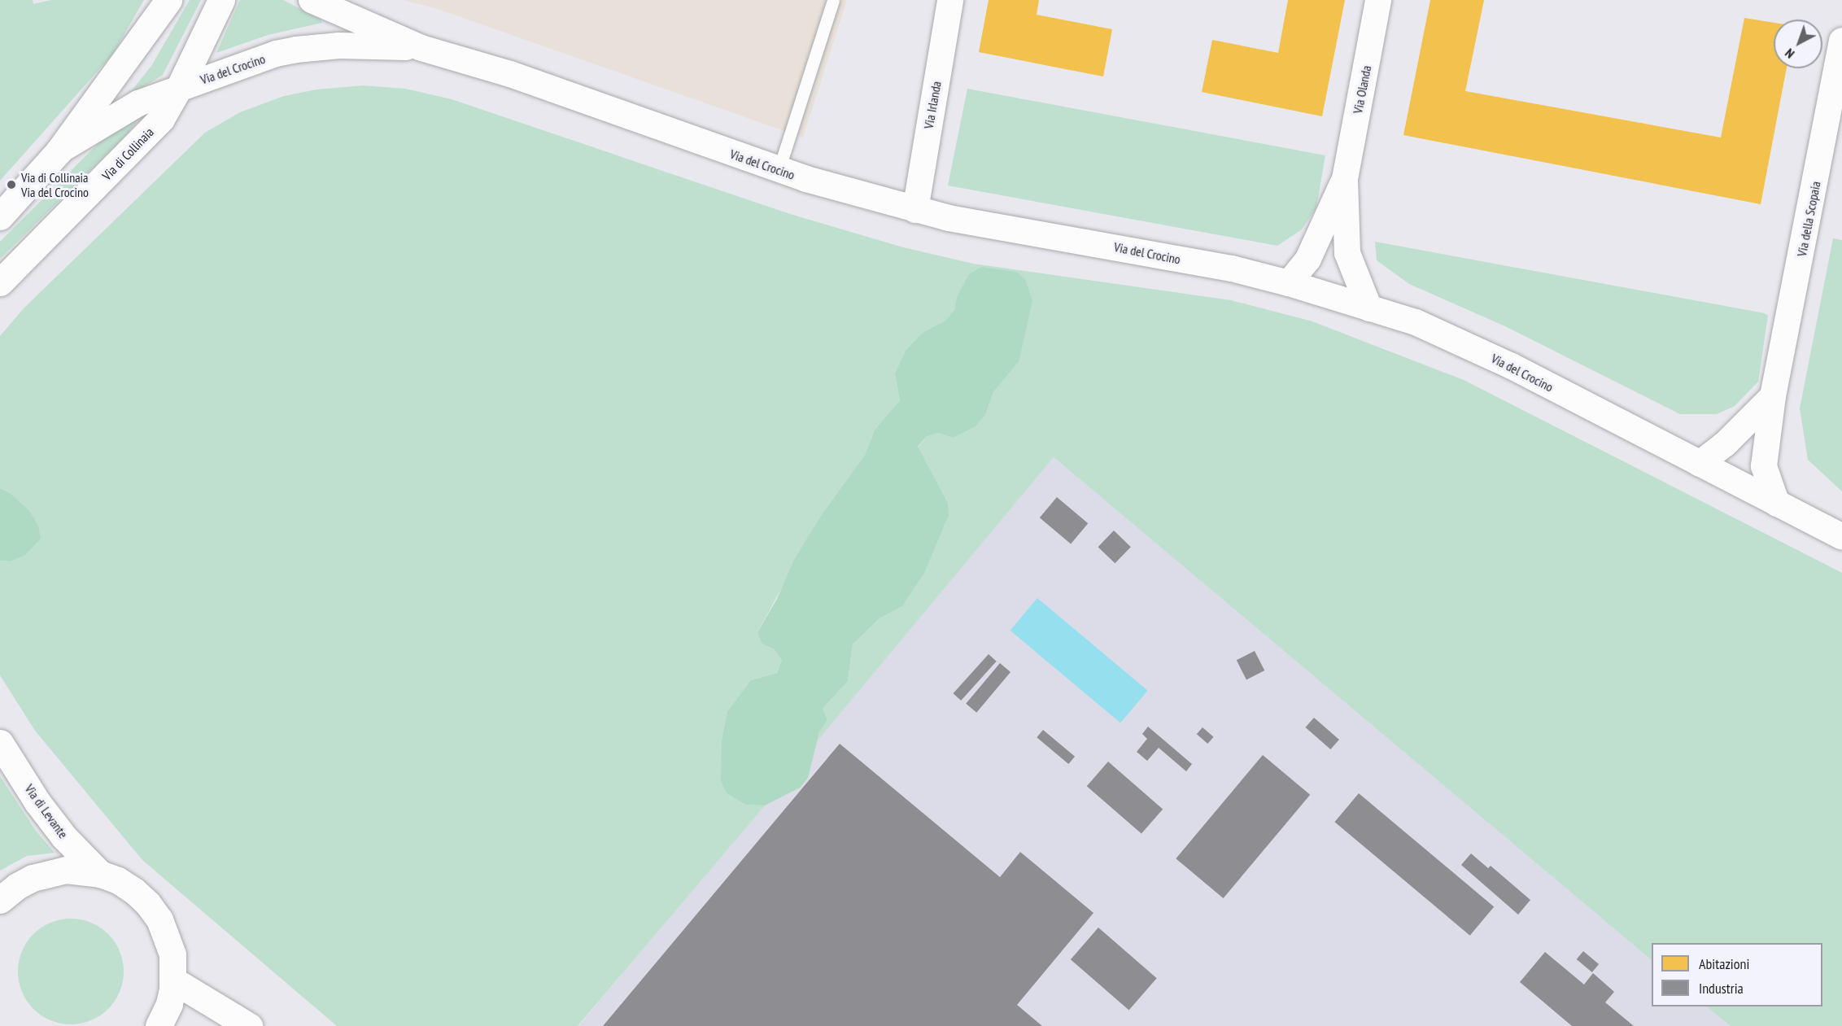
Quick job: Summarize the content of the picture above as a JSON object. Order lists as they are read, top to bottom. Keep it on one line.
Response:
{"streets":{"street":["Via del Crocino","Via Olanda","Via Irlanda","Via di Collinaia","Via della Scopaia","Via di Levante"]},"crossings":[["Via del Crocino","Via Olanda"],["Via del Crocino","Via Irlanda"],["Via del Crocino","Via di Collinaia"],["Via del Crocino","Via della Scopaia"]],"places":["Via di Collinaia Via del Crocino"],"legend":["Abitazioni","Industria"],"north":"bottom left"}
